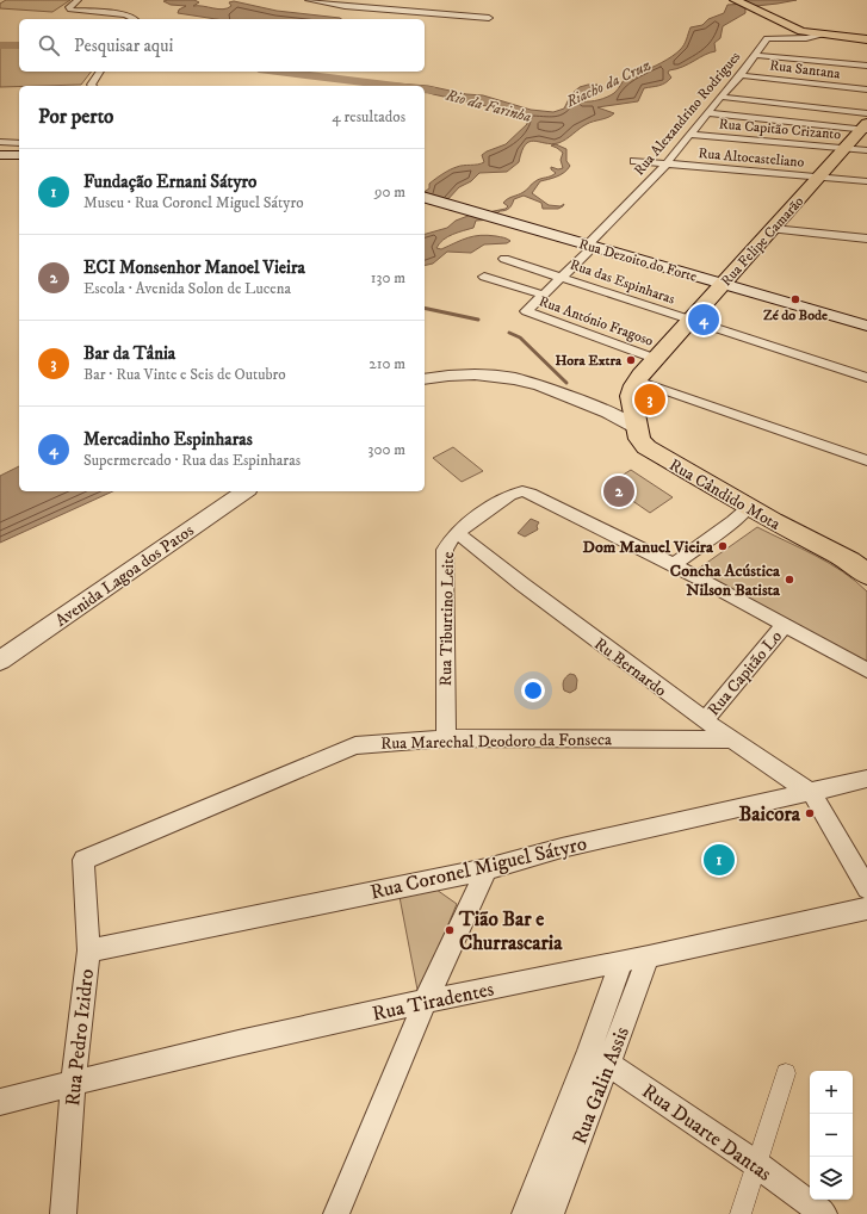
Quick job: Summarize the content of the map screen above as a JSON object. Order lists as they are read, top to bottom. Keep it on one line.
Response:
{"streets":{"main road":["Rua Felipe Camarão","Rua Dezoito do Forte","Rua Cândido Mota"],"street":["Rua Santana","Rua Alexandrino Rodrigues","Rua Capitão Crizanto","Rua Altocasteliano","Rua das Espinharas","Rua António Fragoso","Avenida Lagoa dos Patos","Rua Tiburtino Leite","Ru Bernardo","Rua Capitão Lo","Rua Marechal Deodoro da Fonseca","Rua Coronel Miguel Sátyro","Rua Tiradentes","Rua Pedro Izidro","Rua Galin Assis","Rua Duarte Dantas"]},"crossings":[["Rua Santana","Rua Alexandrino Rodrigues"],["Rua Alexandrino Rodrigues","Rua Capitão Crizanto"],["Rua Alexandrino Rodrigues","Rua Altocasteliano"],["Rua Alexandrino Rodrigues","Rua Dezoito do Forte"],["Rua Alexandrino Rodrigues","Rua das Espinharas"],["Rua Alexandrino Rodrigues","Rua António Fragoso"],["Rua Capitão Crizanto","Rua Felipe Camarão"],["Rua Altocasteliano","Rua Felipe Camarão"],["Rua Felipe Camarão","Rua Dezoito do Forte"],["Rua Felipe Camarão","Rua das Espinharas"],["Rua Felipe Camarão","Rua António Fragoso"],["Rua Felipe Camarão","Rua Cândido Mota"],["Rua Tiburtino Leite","Ru Bernardo"],["Rua Tiburtino Leite","Rua Marechal Deodoro da Fonseca"],["Ru Bernardo","Rua Capitão Lo"],["Ru Bernardo","Rua Marechal Deodoro da Fonseca"],["Ru Bernardo","Rua Coronel Miguel Sátyro"],["Rua Marechal Deodoro da Fonseca","Rua Pedro Izidro"],["Rua Coronel Miguel Sátyro","Rua Pedro Izidro"],["Rua Tiradentes","Rua Pedro Izidro"],["Rua Tiradentes","Rua Galin Assis"],["Rua Galin Assis","Rua Duarte Dantas"]],"water":["Riacho da Cruz","Rio da Farinha"],"places":["Zé do Bode","Hora Extra","Dom Manuel Vieira","Concha Acústica Nilson Batista","Baicora","Tião Bar e Churrascaria"],"page":{"search":"Pesquisar aqui","heading":["Por perto","4 resultados"],"list":[{"mark":"1","name":"Fundação Ernani Sátyro","note":"Museu · Rua Coronel Miguel Sátyro","value":"90 m"},{"mark":"2","name":"ECI Monsenhor Manoel Vieira","note":"Escola · Avenida Solon de Lucena","value":"130 m"},{"mark":"3","name":"Bar da Tânia","note":"Bar · Rua Vinte e Seis de Outubro","value":"210 m"},{"mark":"4","name":"Mercadinho Espinharas","note":"Supermercado · Rua das Espinharas","value":"300 m"}],"pins":["4","3","2","1"],"map_buttons":["+","−"]}}
